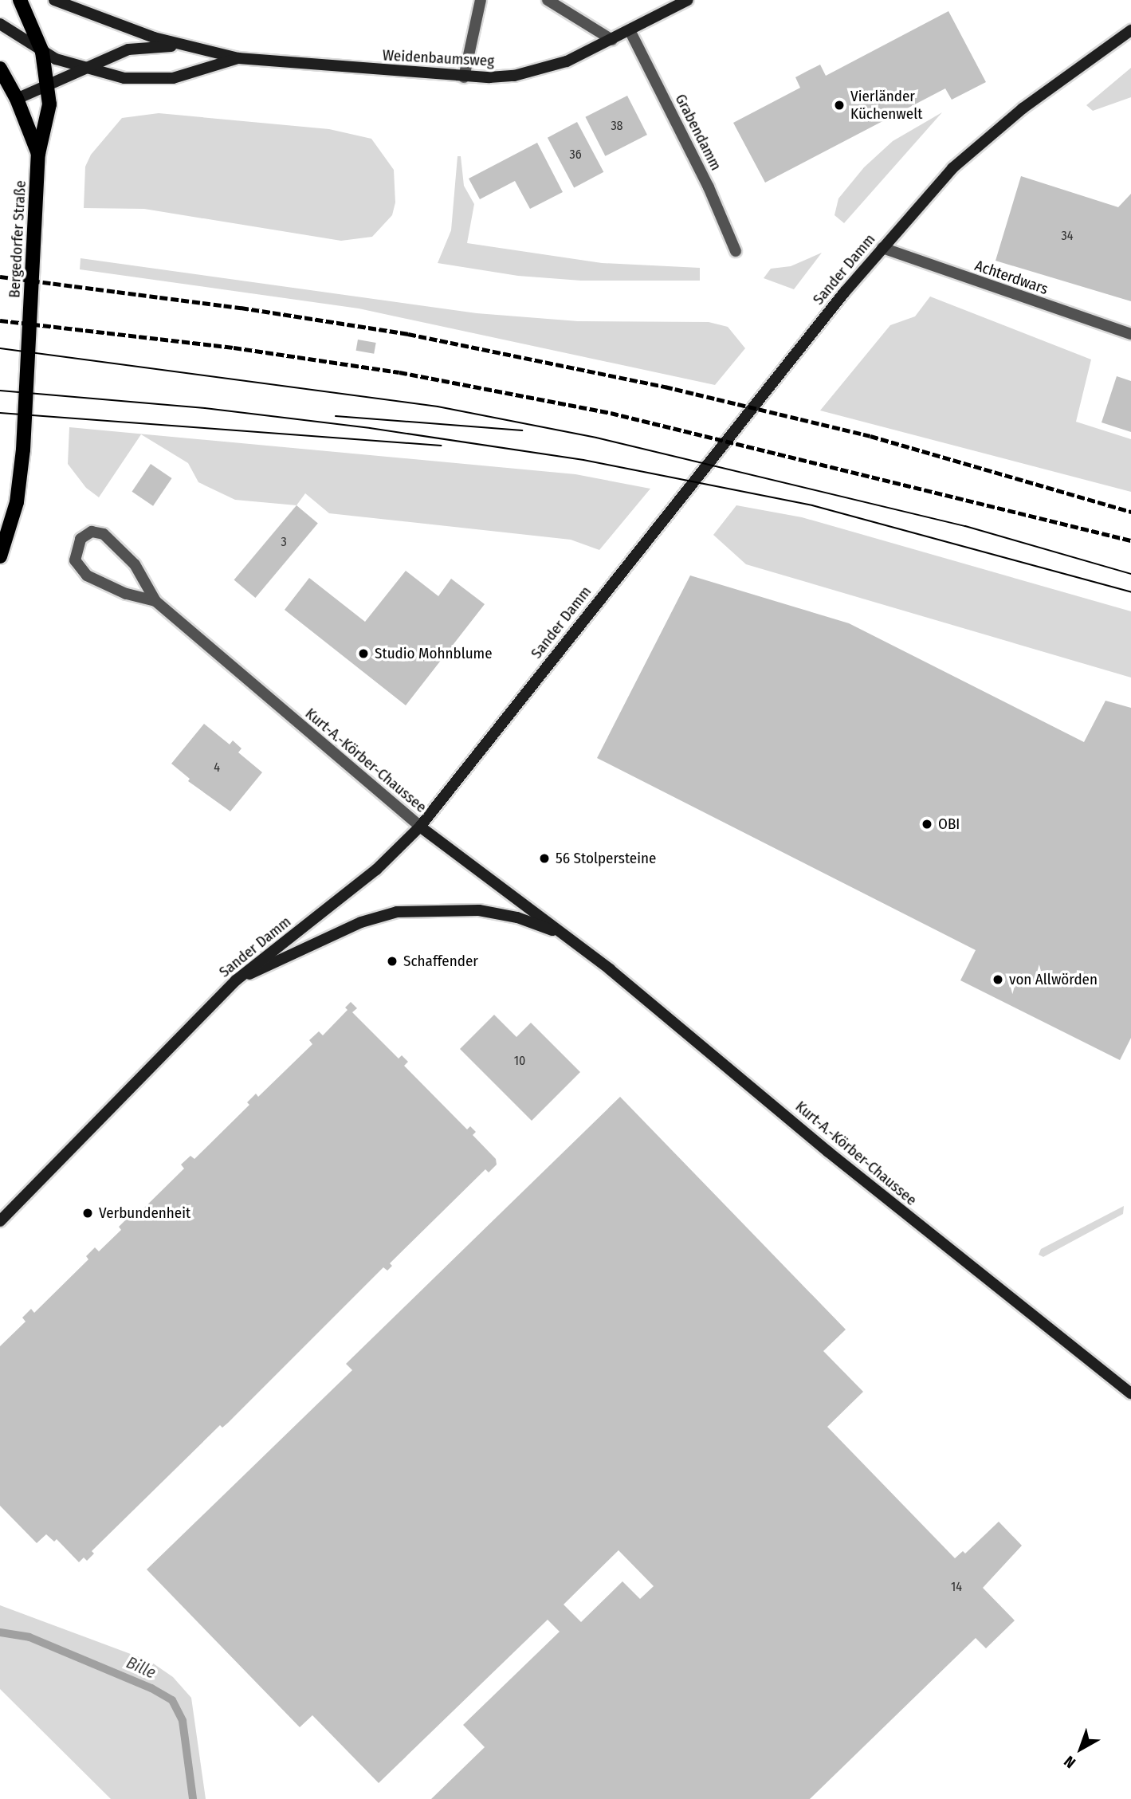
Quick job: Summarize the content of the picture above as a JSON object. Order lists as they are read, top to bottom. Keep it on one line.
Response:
{"streets":{"main road":["Weidenbaumsweg","Bergedorfer Straße","Sander Damm","Kurt-A.-Körber-Chaussee"],"street":["Grabendamm","Achterdwars"]},"crossings":[["Weidenbaumsweg","Grabendamm"],["Weidenbaumsweg","Bergedorfer Straße"],["Sander Damm","Achterdwars"],["Sander Damm","Kurt-A.-Körber-Chaussee"]],"water":["Bille"],"places":["Vierländer Küchenwelt","Studio Mohnblume","OBI","56 Stolpersteine","Schaffender","von Allwörden","Verbundenheit"],"house_numbers":["38","36","34","3","4","10","14"],"north":"bottom left"}
